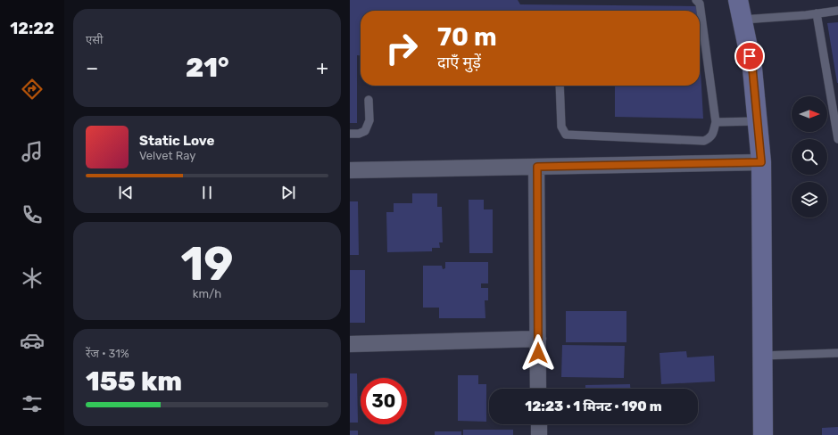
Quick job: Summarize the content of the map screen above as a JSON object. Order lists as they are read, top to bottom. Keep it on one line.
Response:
{"north":"right","page":{"tabs":"12:22","tile":["एसी",["19","km/h"],["रेंज · 31%","155 km"]],"turn":["70 m","दाएँ मुड़ें"],"heat":["−","21°","+"],"song":["Static Love","Velvet Ray"],"limit":"30","trip":"12:23 · 1 मिनट · 190 m"}}
